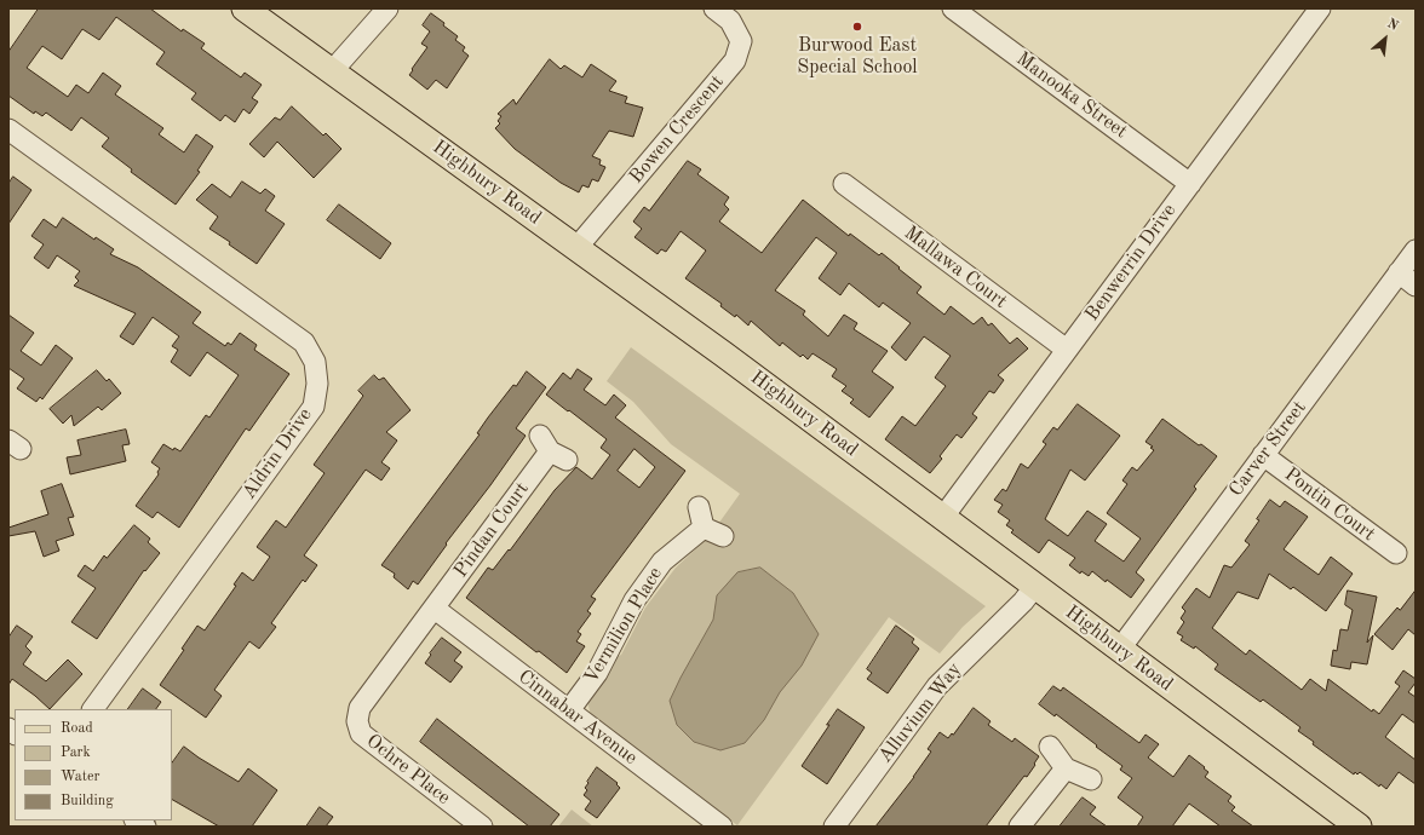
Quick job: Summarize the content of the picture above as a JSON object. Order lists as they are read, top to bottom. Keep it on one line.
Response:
{"streets":{"main road":["Highbury Road"],"street":["Manooka Street","Bowen Crescent","Benwerrin Drive","Mallawa Court","Carver Street","Aldrin Drive","Pontin Court","Pindan Court","Vermilion Place","Alluvium Way","Cinnabar Avenue","Ochre Place"]},"crossings":[["Manooka Street","Benwerrin Drive"],["Bowen Crescent","Highbury Road"],["Highbury Road","Benwerrin Drive"],["Highbury Road","Carver Street"],["Highbury Road","Alluvium Way"],["Benwerrin Drive","Mallawa Court"],["Carver Street","Pontin Court"],["Pindan Court","Cinnabar Avenue"],["Pindan Court","Ochre Place"],["Vermilion Place","Cinnabar Avenue"],["Cinnabar Avenue","Ochre Place"]],"places":["Burwood East Special School"],"legend":["Road","Park","Water","Building"],"north":"top right"}
